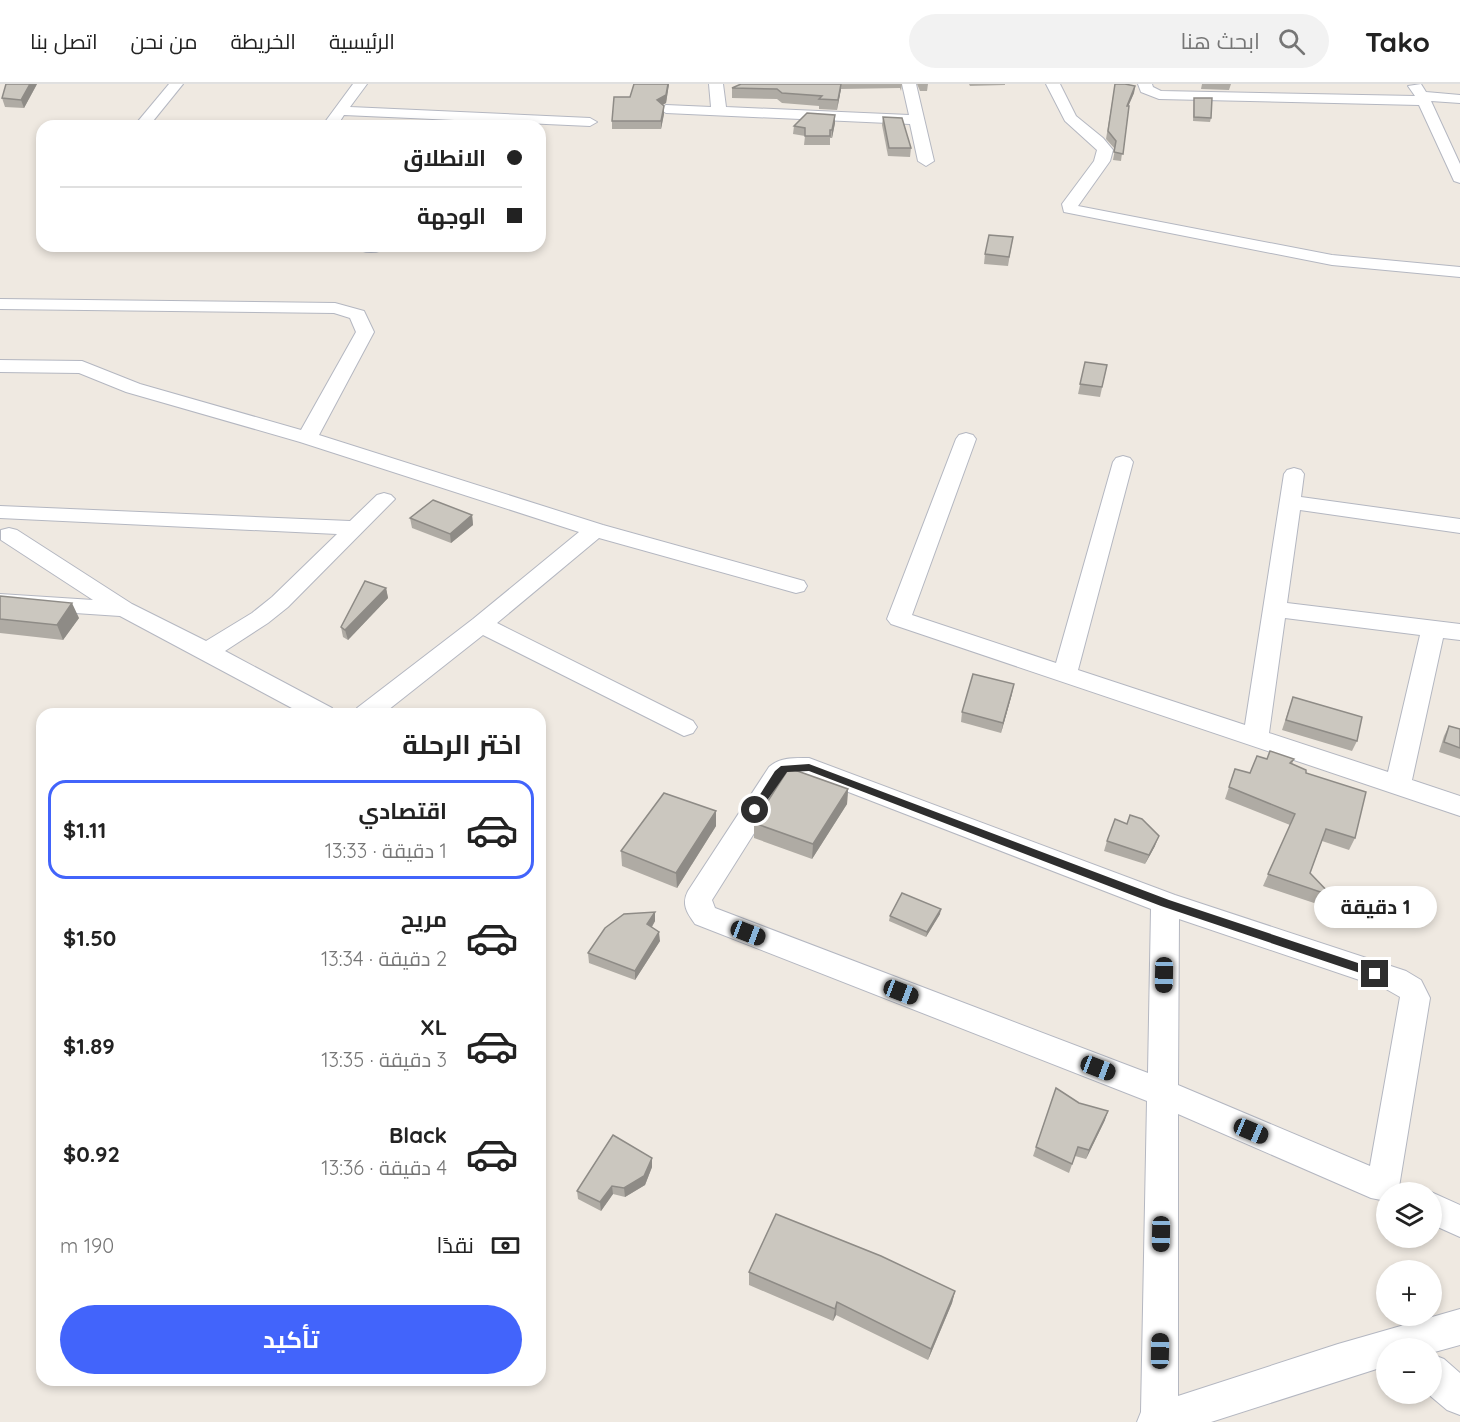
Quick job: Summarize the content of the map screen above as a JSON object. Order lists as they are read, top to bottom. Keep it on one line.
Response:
{"page":{"header":"Tako","search":"ابحث هنا","nav":["الرئيسية","الخريطة","من نحن","اتصل بنا"],"banner":["الانطلاق","الوجهة"],"heading":"اختر الرحلة","list":[{"name":"اقتصادي","note":"1 دقيقة · 13:33","value":"$1.11"},{"name":"مريح","note":"2 دقيقة · 13:34","value":"$1.50"},{"name":"XL","note":"3 دقيقة · 13:35","value":"$1.89"},{"name":"Black","note":"4 دقيقة · 13:36","value":"$0.92"}],"bubble":"1 دقيقة","map_buttons":["+","−"],"pay":["نقدًا","190 m"],"buttons":"تأكيد"}}
